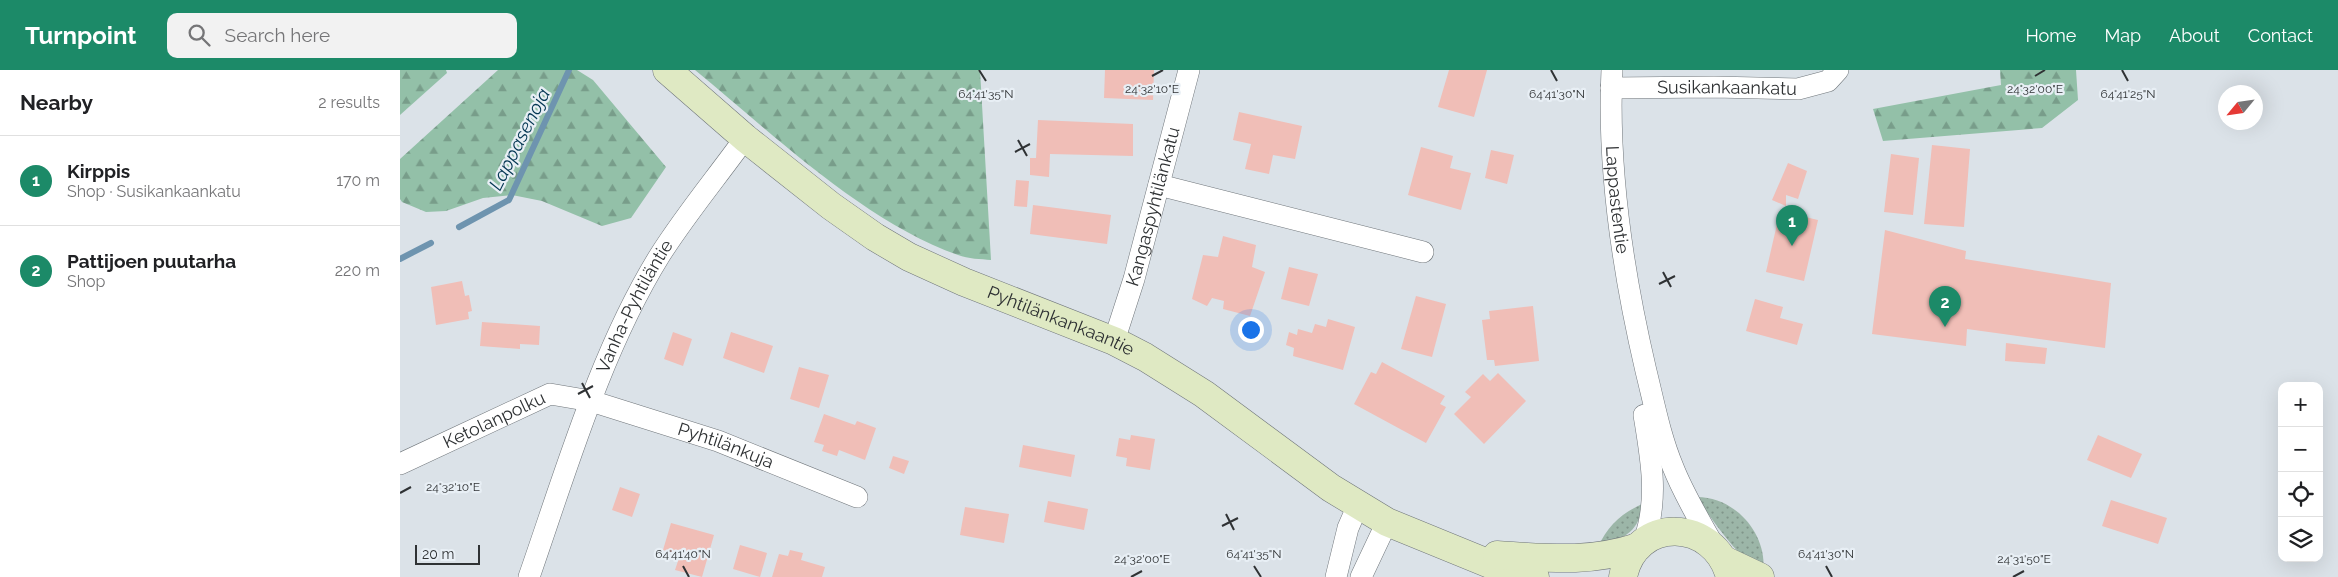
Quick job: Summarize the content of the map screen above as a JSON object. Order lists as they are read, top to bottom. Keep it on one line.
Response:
{"streets":{"street":["Susikankaankatu","Lappastentie","Kangaspyhtilänkatu","Vanha-Pyhtiläntie","Pyhtilänkankaantie","Ketolanpolku","Pyhtilänkuja"]},"crossings":[["Susikankaankatu","Lappastentie"],["Lappastentie","Pyhtilänkankaantie"],["Kangaspyhtilänkatu","Pyhtilänkankaantie"],["Vanha-Pyhtiläntie","Pyhtilänkankaantie"],["Vanha-Pyhtiläntie","Ketolanpolku"],["Vanha-Pyhtiläntie","Pyhtilänkuja"],["Ketolanpolku","Pyhtilänkuja"]],"water":["Lappasenoja"],"scale_bar":"20 m","north":"bottom left","page":{"header":"Turnpoint","search":"Search here","nav":["Home","Map","About","Contact"],"heading":["Nearby","2 results"],"list":[{"mark":"1","name":"Kirppis","note":"Shop · Susikankaankatu","value":"170 m"},{"mark":"2","name":"Pattijoen puutarha","note":"Shop","value":"220 m"}],"pins":["1","2"],"map_buttons":["+","−"],"scale":"20 m"},"coordinates":["24°32'10\"E","24°32'00\"E","64°41'35\"N","64°41'30\"N","64°41'25\"N","64°41'40\"N","24°31'50\"E"]}
